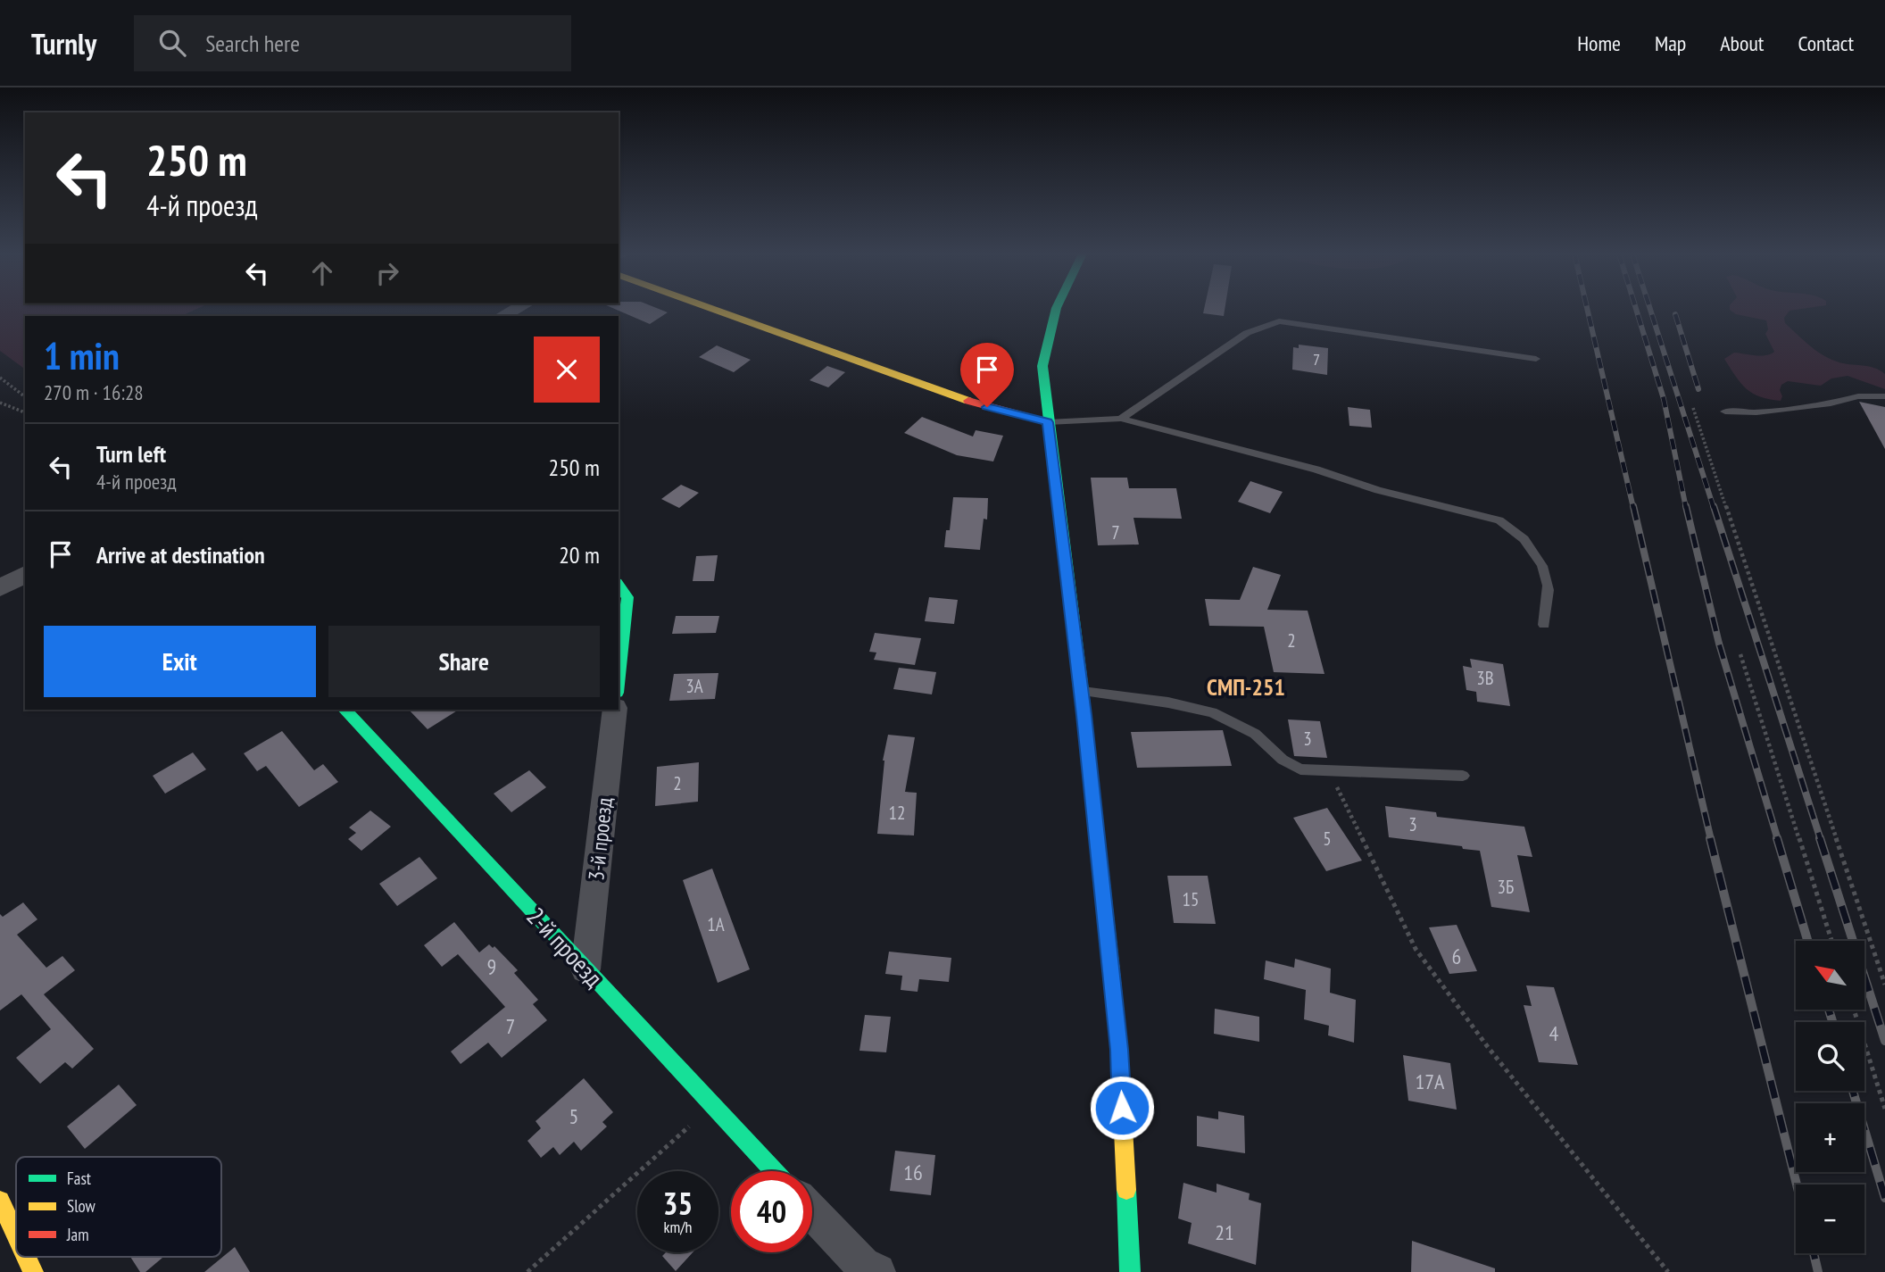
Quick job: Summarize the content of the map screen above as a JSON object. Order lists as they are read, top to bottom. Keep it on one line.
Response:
{"streets":{"street":["3-й проезд","2-й проезд"]},"crossings":[["3-й проезд","2-й проезд"]],"districts":["СМП-251"],"house_numbers":["7","7","2","3В","3А","3","2","12","3","5","3Б","15","1А","6","9","7","4","17А","5","16","21"],"legend":["Fast","Slow","Jam"],"north":"top left","page":{"header":"Turnly","search":"Search here","nav":["Home","Map","About","Contact"],"turn":["250 m","4-й проезд"],"heading":["1 min","270 m · 16:28"],"list":[{"name":"Turn left","note":"4-й проезд","value":"250 m"},{"name":"Arrive at destination","value":"20 m"}],"buttons":["Exit","Share"],"map_buttons":["+","−"],"speed":"35 km/h","limit":"40"}}
